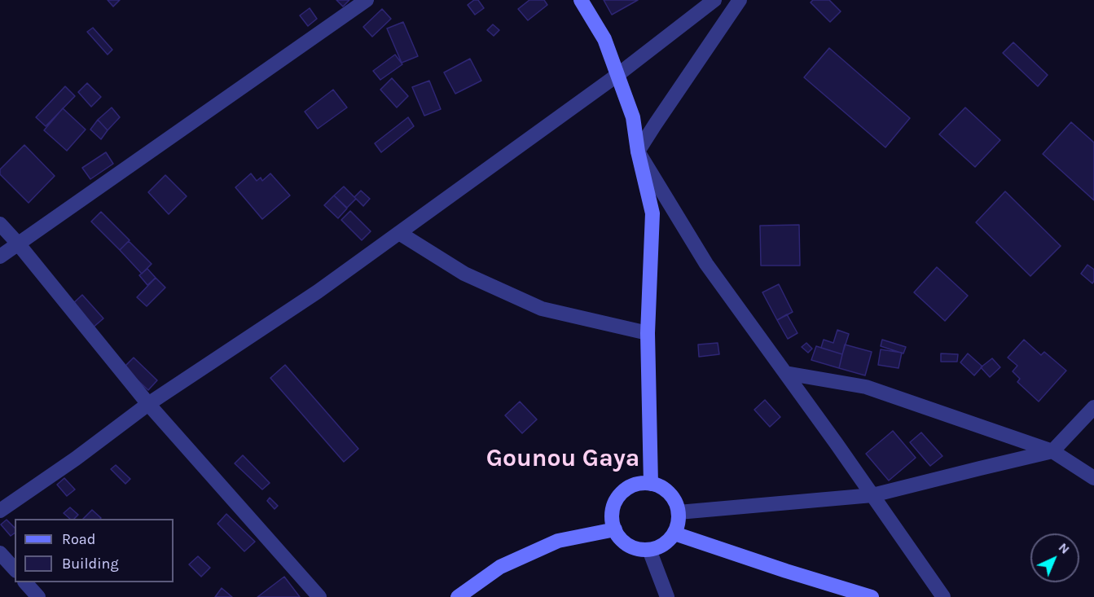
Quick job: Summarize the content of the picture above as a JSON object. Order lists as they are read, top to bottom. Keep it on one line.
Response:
{"districts":["Gounou Gaya"],"legend":["Road","Building"],"north":"top right"}
